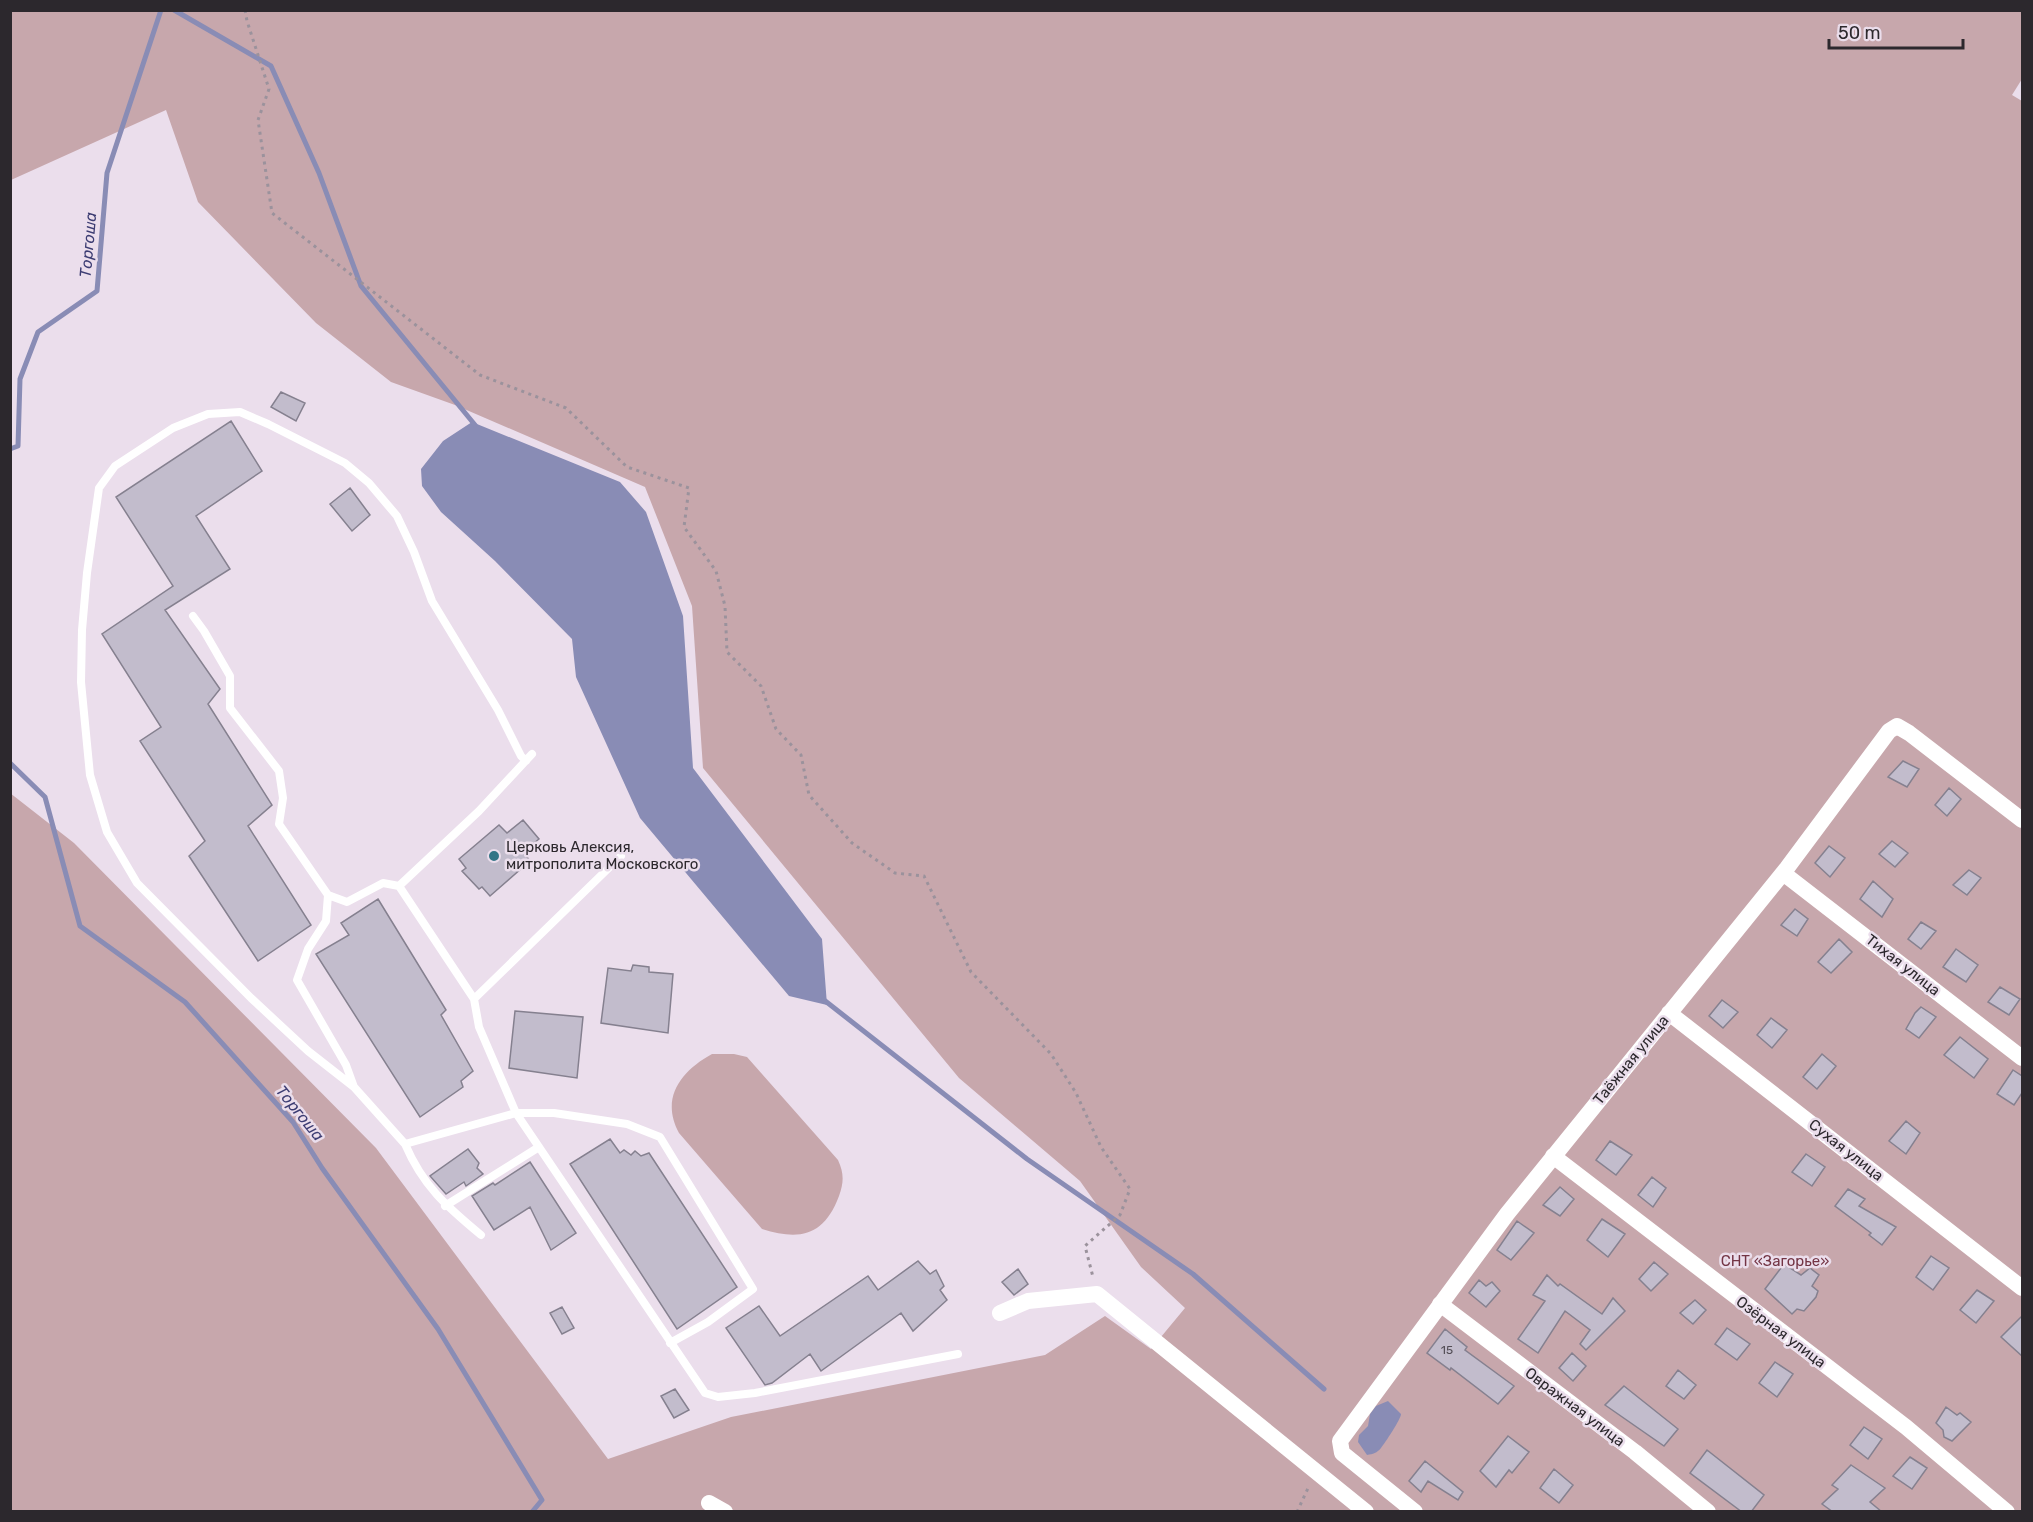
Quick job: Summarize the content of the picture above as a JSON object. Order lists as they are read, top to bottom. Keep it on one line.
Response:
{"streets":{"street":["Тихая улица","Таёжная улица","Сухая улица","Озёрная улица","Овражная улица"]},"crossings":[["Тихая улица","Таёжная улица"],["Таёжная улица","Сухая улица"],["Таёжная улица","Озёрная улица"],["Таёжная улица","Овражная улица"]],"water":["Торгоша"],"parks":["СНТ «Загорье»"],"places":["Церковь Алексия, митрополита Московского"],"house_numbers":["15"],"scale_bar":"50 m"}
